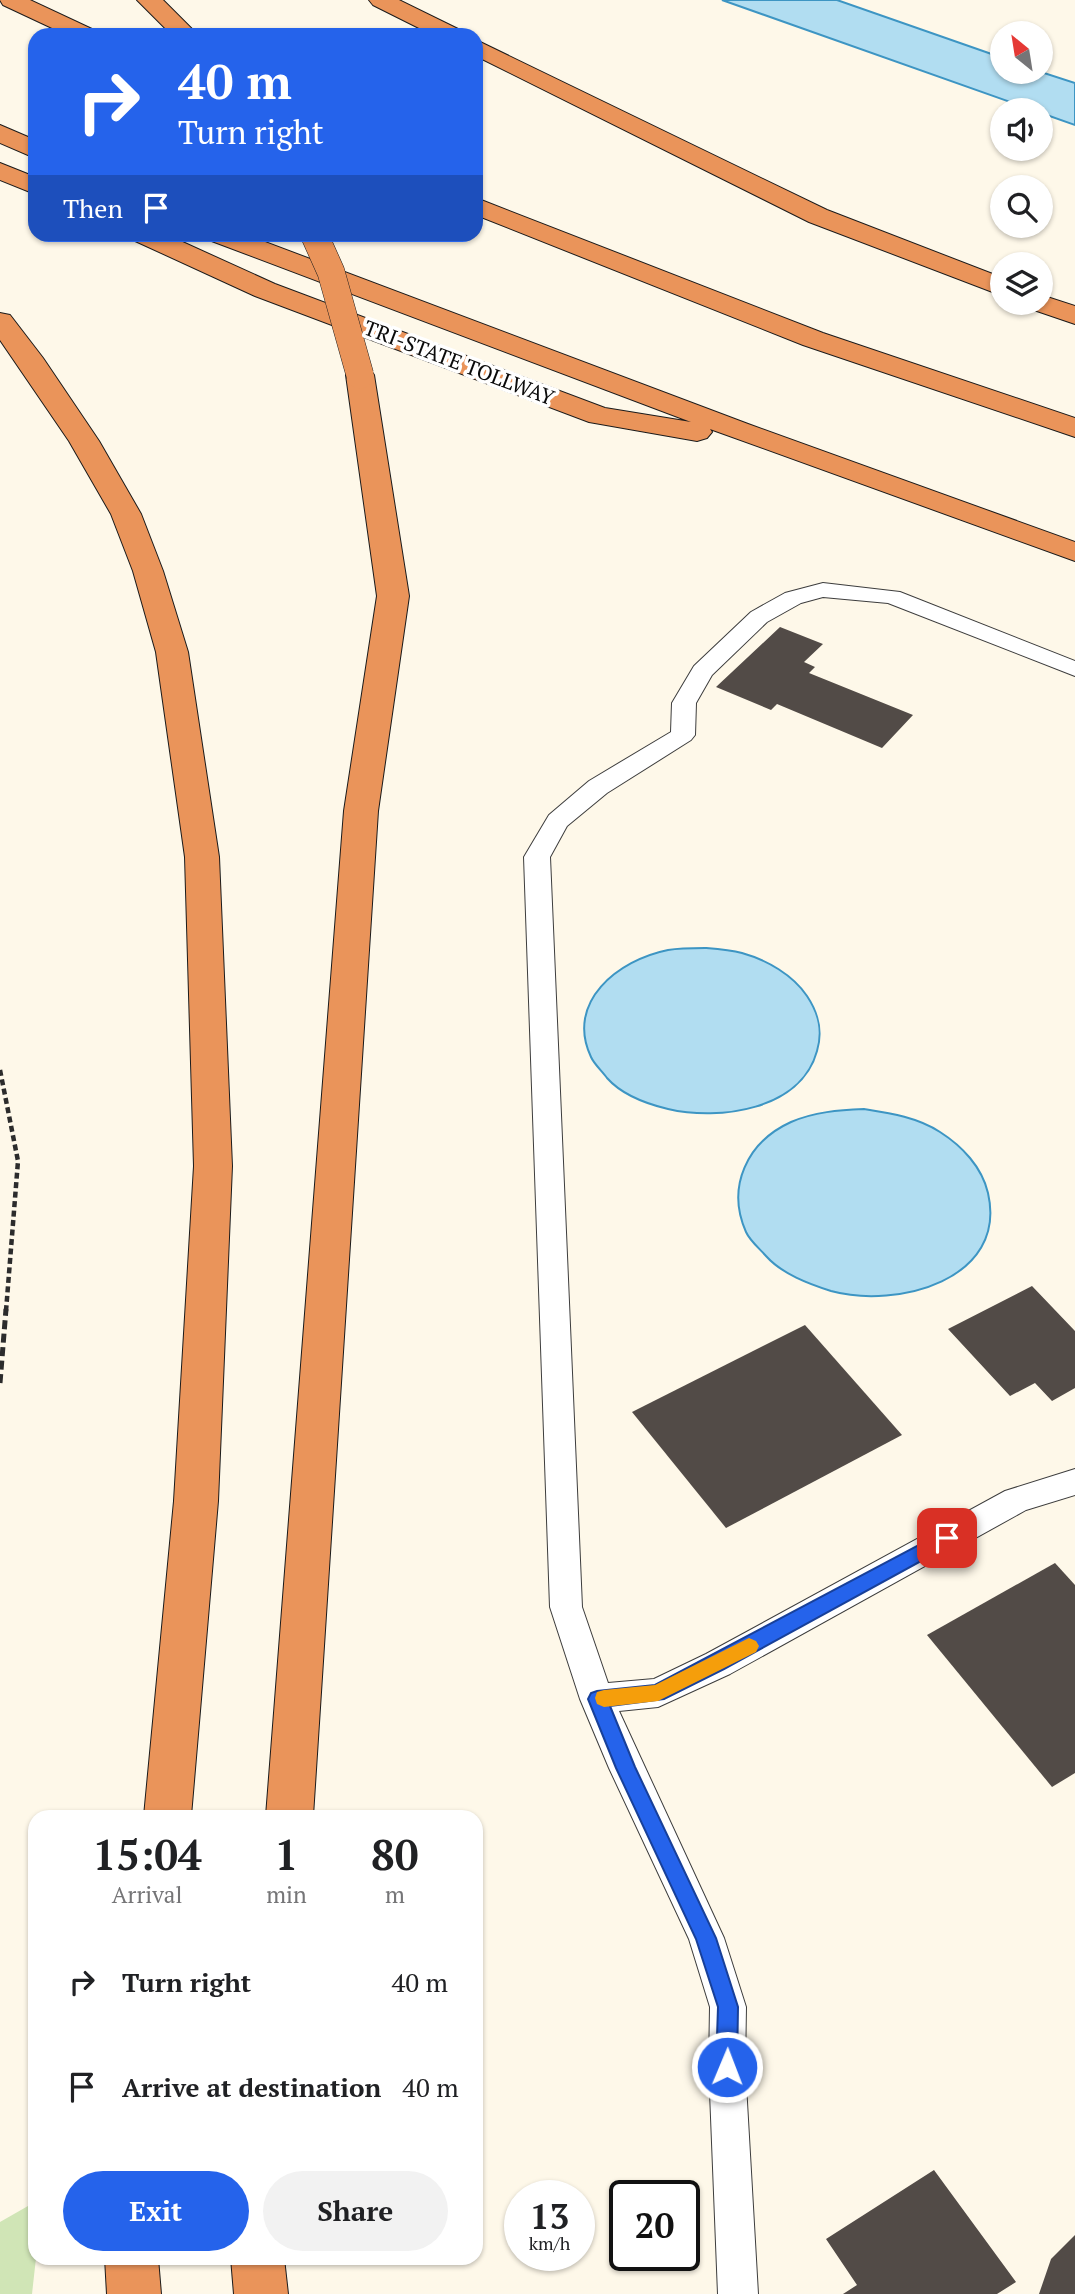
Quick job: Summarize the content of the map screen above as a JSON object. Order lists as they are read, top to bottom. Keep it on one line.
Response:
{"streets":{"highway":["TRI-STATE TOLLWAY"]},"north":"top left","page":{"turn":["40 m","Turn right"],"then":"Then","eta":["15:04","Arrival","1","min","80","m"],"list":[{"name":"Turn right","value":"40 m"},{"name":"Arrive at destination","value":"40 m"}],"buttons":["Exit","Share"],"speed":"13 km/h","limit":"20"}}
